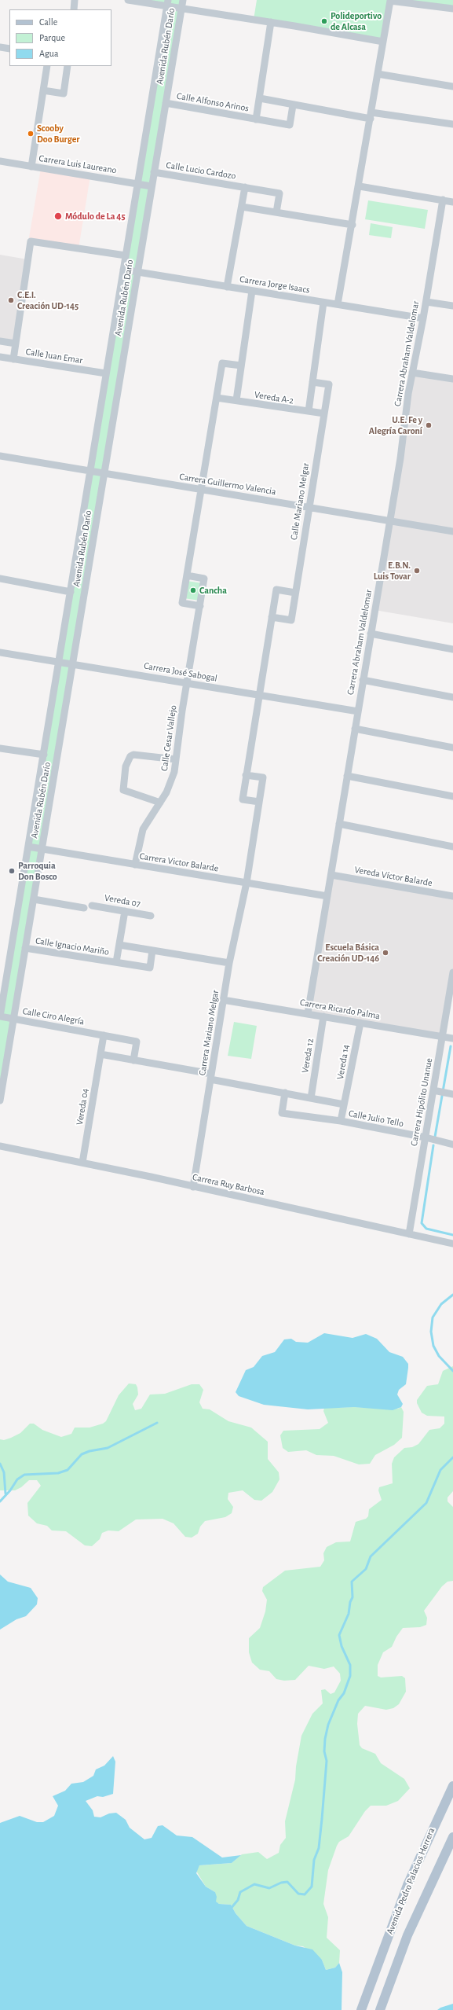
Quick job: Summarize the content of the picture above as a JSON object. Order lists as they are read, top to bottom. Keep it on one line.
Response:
{"streets":{"main road":["Avenida Pedro Palacios Herrera"],"street":["Avenida Rubén Darío","Calle Alfonso Arinos","Carrera Luis Laureano","Calle Lucio Cardozo","Carrera Jorge Isaacs","Carrera Abraham Valdelomar","Calle Juan Emar","Vereda A-2","Carrera Guillermo Valencia","Calle Mariano Melgar","Carrera José Sabogal","Calle Cesar Vallejo","Carrera Victor Balarde","Vereda Víctor Balarde","Vereda 07","Calle Ignacio Mariño","Carrera Ricardo Palma","Calle Ciro Alegría","Carrera Mariano Melgar","Vereda 12","Vereda 14","Carrera Hipólito Unanue","Vereda 04","Calle Julio Tello","Carrera Ruy Barbosa"]},"crossings":[["Avenida Rubén Darío","Calle Alfonso Arinos"],["Avenida Rubén Darío","Carrera Luis Laureano"],["Avenida Rubén Darío","Calle Lucio Cardozo"],["Avenida Rubén Darío","Carrera Jorge Isaacs"],["Avenida Rubén Darío","Calle Juan Emar"],["Avenida Rubén Darío","Carrera Guillermo Valencia"],["Avenida Rubén Darío","Carrera José Sabogal"],["Avenida Rubén Darío","Carrera Victor Balarde"],["Avenida Rubén Darío","Calle Ignacio Mariño"],["Avenida Rubén Darío","Calle Ciro Alegría"],["Calle Lucio Cardozo","Carrera Jorge Isaacs"],["Carrera Jorge Isaacs","Carrera Abraham Valdelomar"],["Carrera Abraham Valdelomar","Carrera Guillermo Valencia"],["Carrera Abraham Valdelomar","Carrera José Sabogal"],["Carrera Abraham Valdelomar","Carrera Victor Balarde"],["Carrera Abraham Valdelomar","Vereda Víctor Balarde"],["Carrera Abraham Valdelomar","Carrera Ricardo Palma"],["Carrera Guillermo Valencia","Calle Mariano Melgar"],["Carrera José Sabogal","Calle Cesar Vallejo"],["Calle Cesar Vallejo","Carrera Victor Balarde"],["Carrera Victor Balarde","Carrera Mariano Melgar"],["Calle Ignacio Mariño","Carrera Mariano Melgar"],["Carrera Ricardo Palma","Carrera Mariano Melgar"],["Carrera Ricardo Palma","Vereda 12"],["Carrera Ricardo Palma","Vereda 14"],["Carrera Ricardo Palma","Carrera Hipólito Unanue"],["Carrera Mariano Melgar","Calle Julio Tello"],["Carrera Mariano Melgar","Carrera Ruy Barbosa"],["Vereda 12","Calle Julio Tello"],["Vereda 14","Calle Julio Tello"],["Carrera Hipólito Unanue","Calle Julio Tello"],["Carrera Hipólito Unanue","Carrera Ruy Barbosa"],["Vereda 04","Carrera Ruy Barbosa"]],"places":["Polideportivo de Alcasa","Scooby Doo Burger","Módulo de La 45","C.E.I. Creación UD-145","U.E. Fe y Alegría Caroní","E.B.N. Luis Tovar","Cancha","Parroquia Don Bosco","Escuela Básica Creación UD-146"],"legend":["Calle","Parque","Agua"]}
